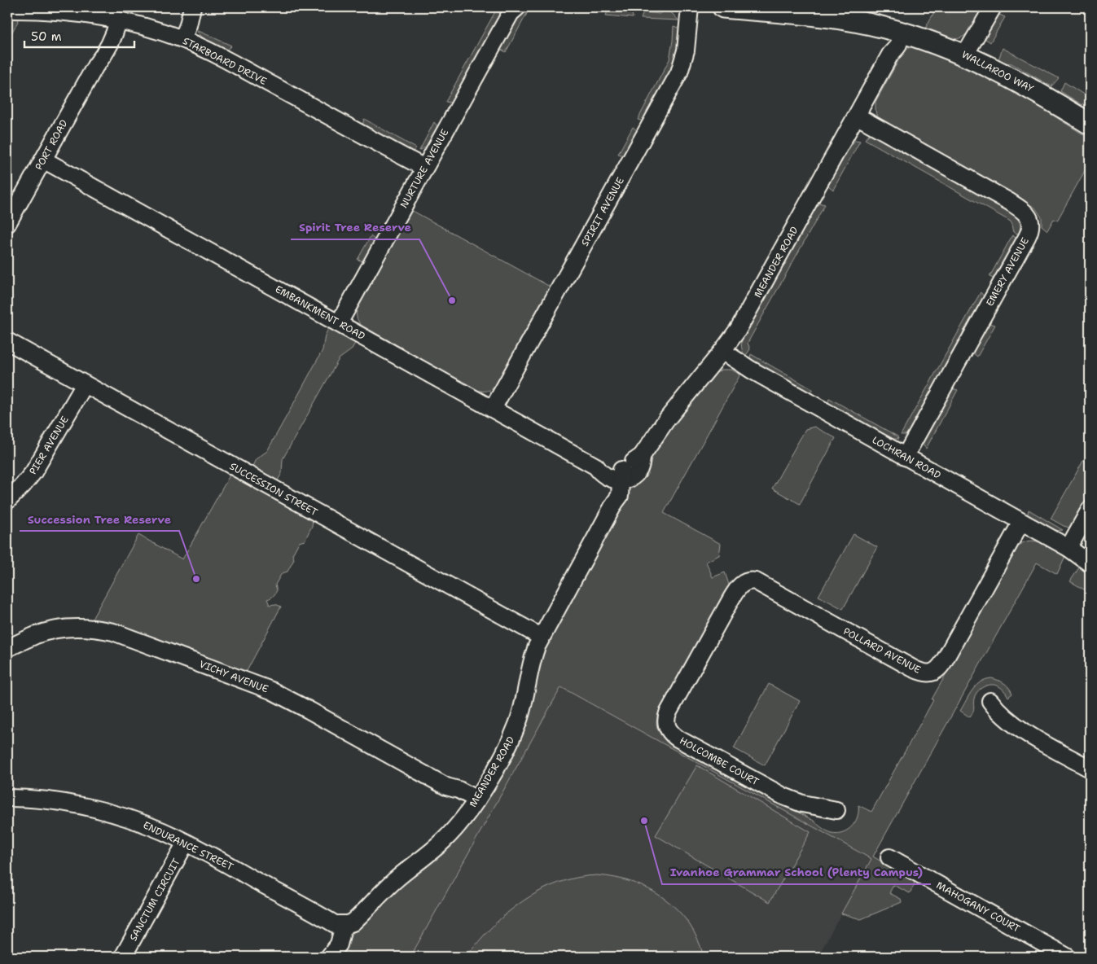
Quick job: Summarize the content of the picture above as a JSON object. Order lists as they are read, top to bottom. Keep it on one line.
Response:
{"streets":{"street":["STARBOARD DRIVE","WALLAROO WAY","PORT ROAD","NURTURE AVENUE","SPIRIT AVENUE","MEANDER ROAD","EMERY AVENUE","EMBANKMENT ROAD","PIER AVENUE","LOCHRAN ROAD","SUCCESSION STREET","POLLARD AVENUE","VICHY AVENUE","HOLCOMBE COURT","ENDURANCE STREET","SANCTUM CIRCUIT","MAHOGANY COURT"]},"crossings":[["STARBOARD DRIVE","PORT ROAD"],["STARBOARD DRIVE","NURTURE AVENUE"],["WALLAROO WAY","MEANDER ROAD"],["PORT ROAD","EMBANKMENT ROAD"],["NURTURE AVENUE","EMBANKMENT ROAD"],["SPIRIT AVENUE","EMBANKMENT ROAD"],["MEANDER ROAD","EMERY AVENUE"],["MEANDER ROAD","EMBANKMENT ROAD"],["MEANDER ROAD","LOCHRAN ROAD"],["MEANDER ROAD","SUCCESSION STREET"],["MEANDER ROAD","VICHY AVENUE"],["MEANDER ROAD","ENDURANCE STREET"],["EMERY AVENUE","LOCHRAN ROAD"],["PIER AVENUE","SUCCESSION STREET"],["LOCHRAN ROAD","POLLARD AVENUE"],["POLLARD AVENUE","HOLCOMBE COURT"],["ENDURANCE STREET","SANCTUM CIRCUIT"]],"places":["Spirit Tree Reserve","Succession Tree Reserve","Ivanhoe Grammar School (Plenty Campus)"],"scale_bar":"50 m"}
